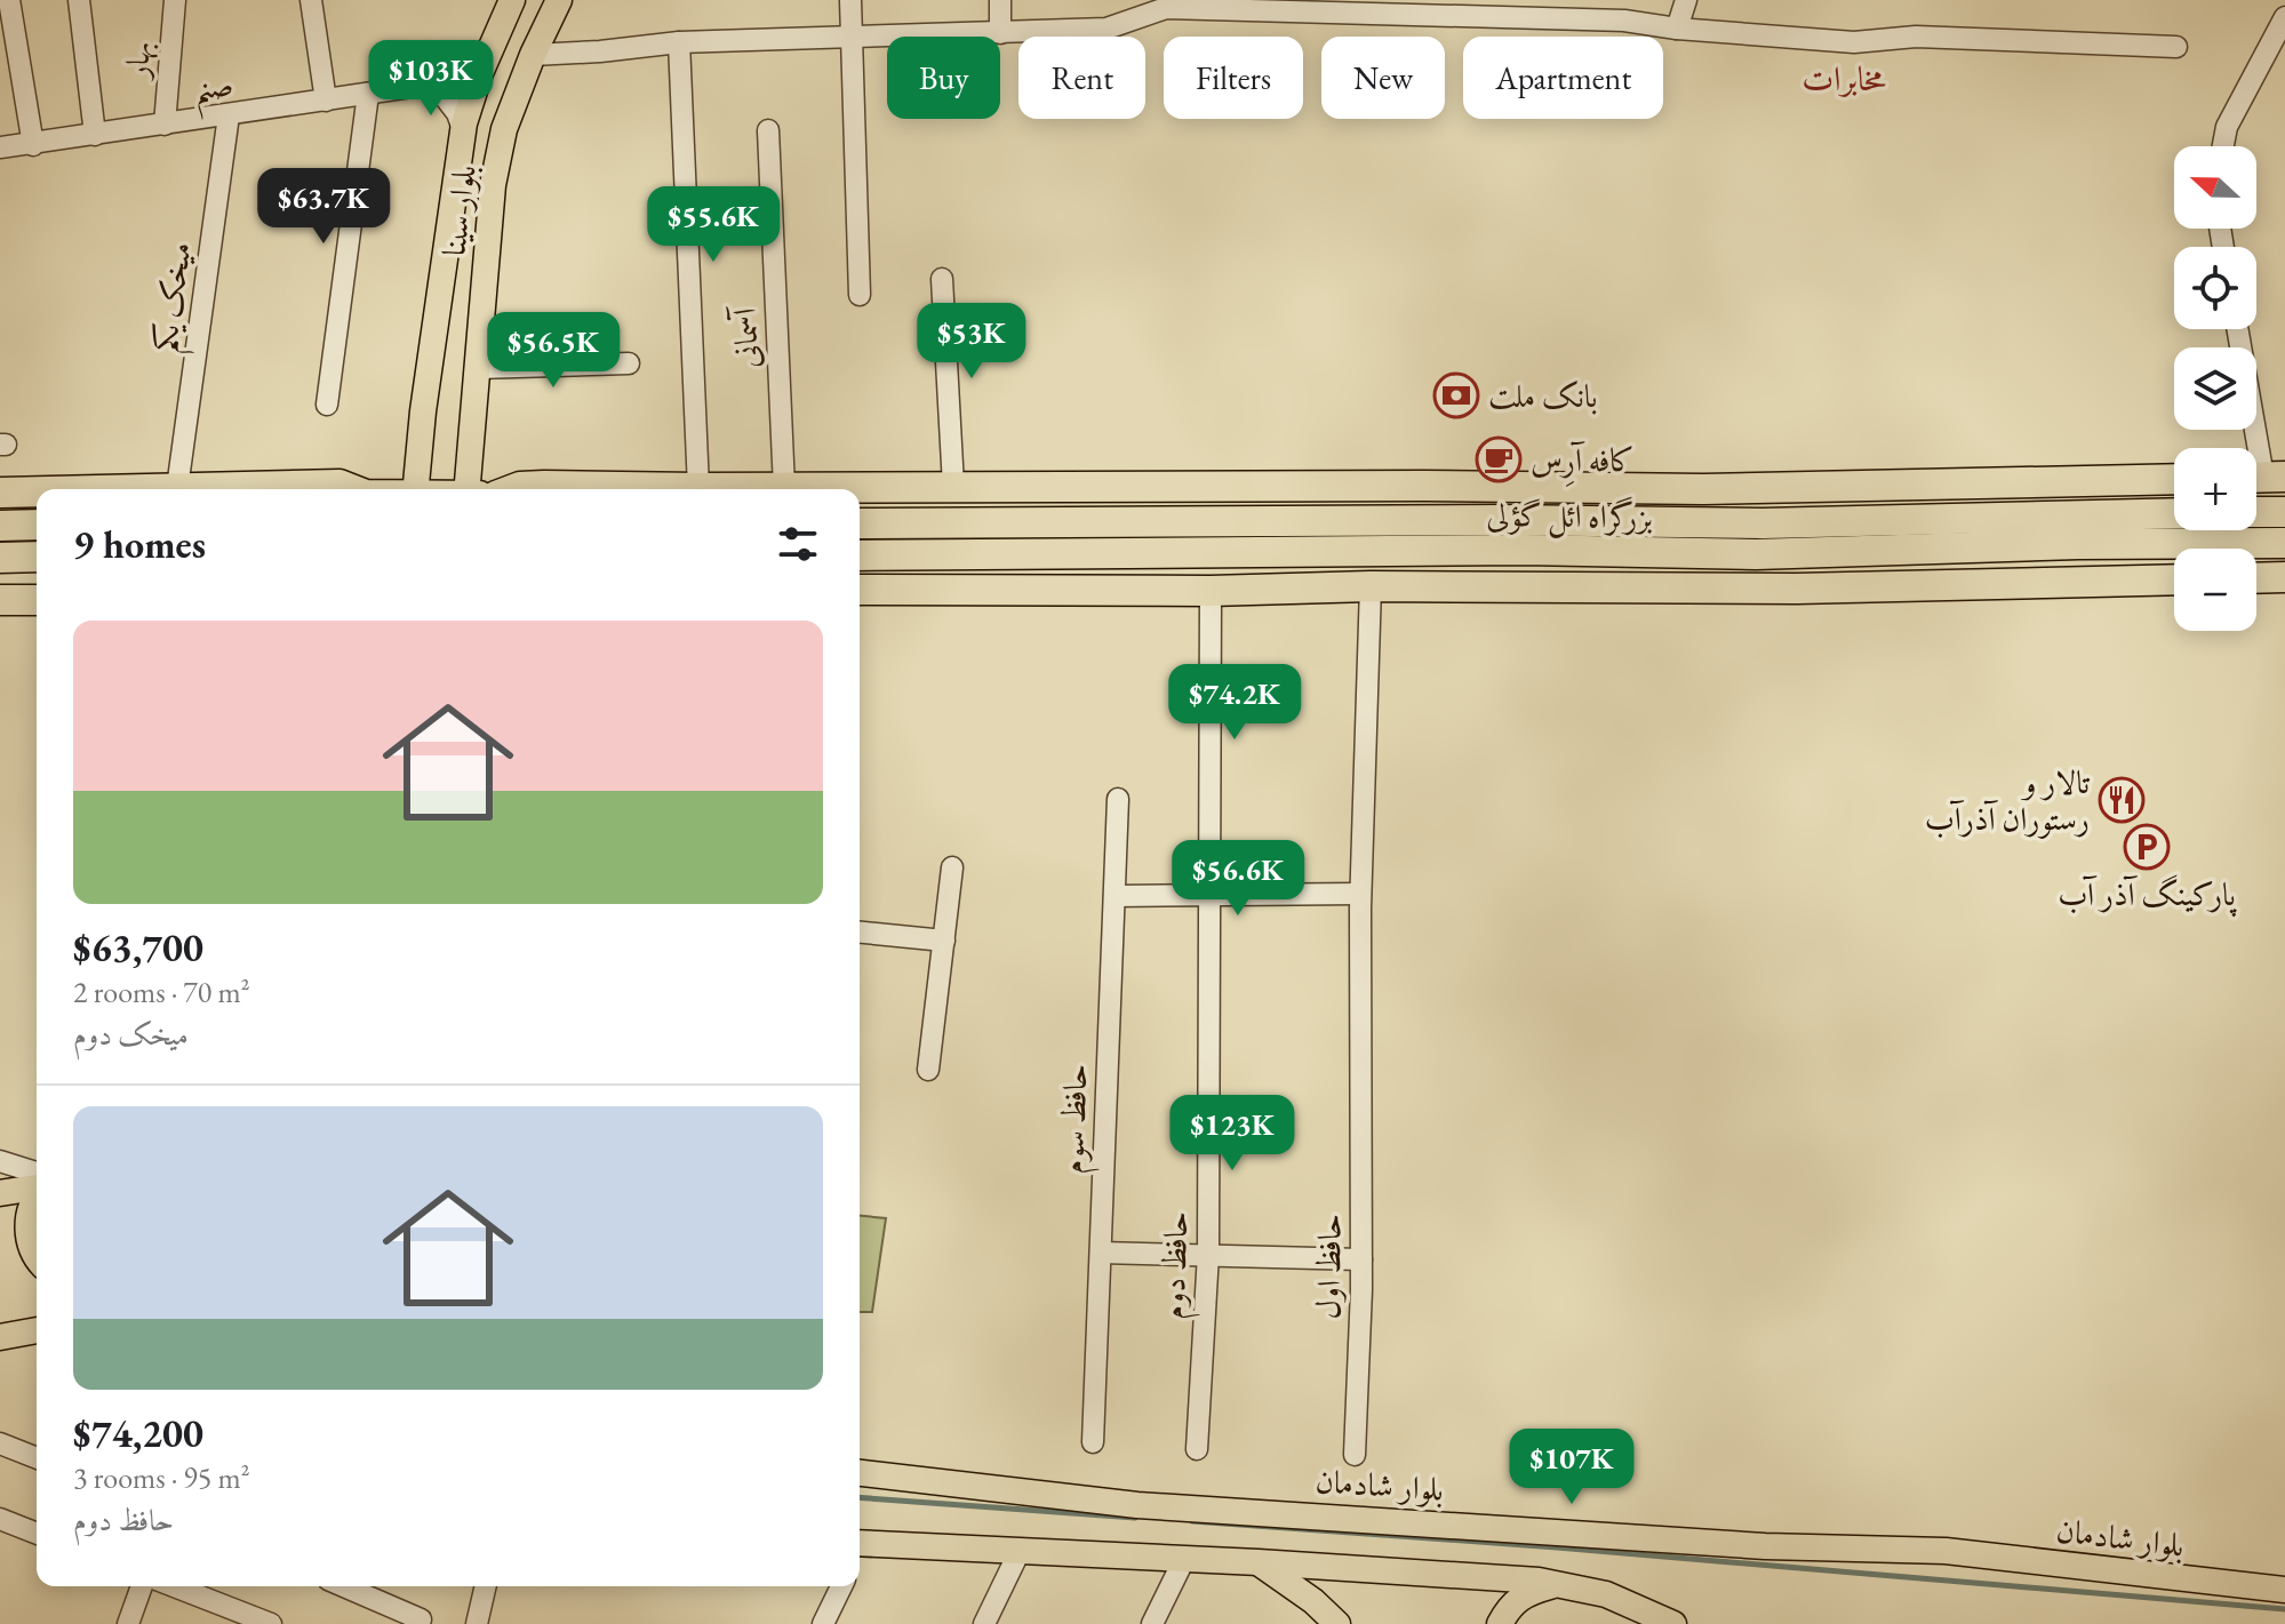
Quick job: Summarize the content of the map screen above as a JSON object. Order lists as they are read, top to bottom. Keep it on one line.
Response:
{"streets":{"highway":["بزرگراه ائل گؤلی"],"main road":["بلوار سینا","بلوار شادمان"],"street":["بهار","صنم","میخک یکم","آسمانی","حافظ سوم","حافظ دوم","حافظ اول"]},"crossings":[["بهار","صنم"],["صنم","میخک یکم"]],"districts":["مخابرات"],"places":{"bank":["بانک ملت"],"cafe":["کافه آرِس"],"restaurant":["تالار و رستوران آذرآب"],"parking":["پارکینگ آذر آب"]},"north":"left","page":{"chip":["Buy","Rent","Filters","New","Apartment"],"price":["$103K","$63.7K","$55.6K","$53K","$56.5K","$74.2K","$56.6K","$123K","$107K"],"map_buttons":["+","−"],"heading":"9 homes","list":[{"name":"$63,700","note":"2 rooms · 70 m² · میخک دوم"},{"name":"$74,200","note":"3 rooms · 95 m² · حافظ دوم"}]}}
